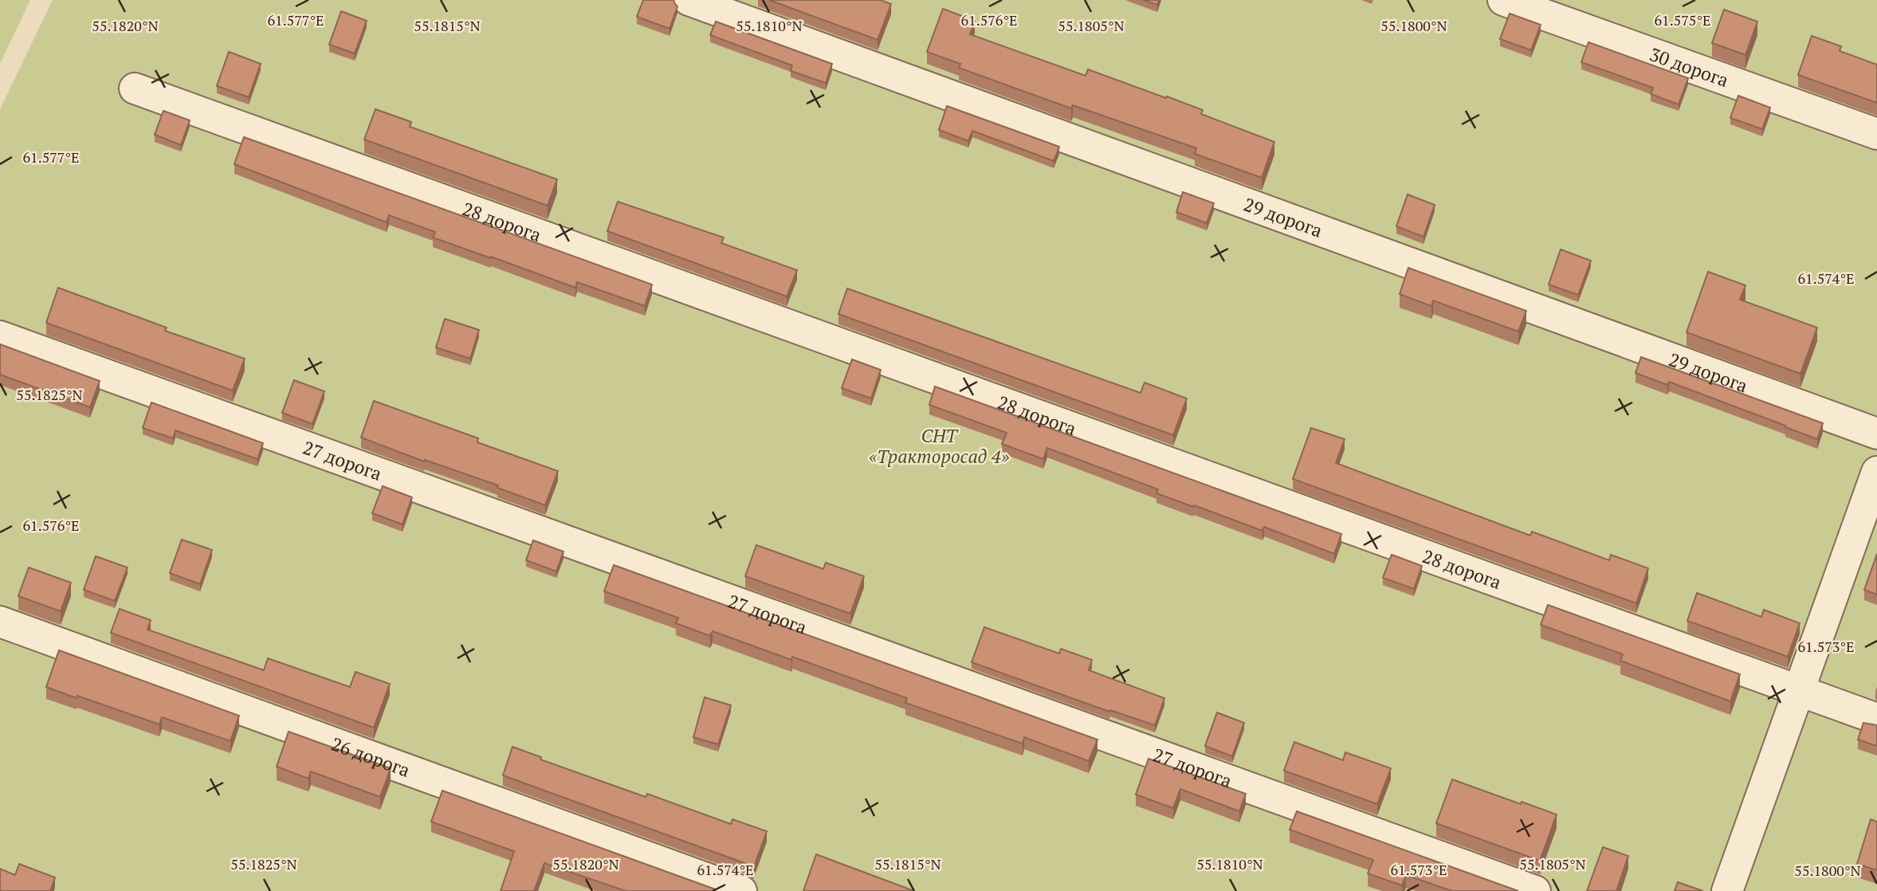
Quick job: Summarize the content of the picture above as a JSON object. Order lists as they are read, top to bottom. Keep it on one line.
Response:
{"streets":{"street":["30 дорога","29 дорога","28 дорога","27 дорога","26 дорога"]},"parks":["СНТ «Тракторосад 4»"],"coordinates":["61.576°E","61.575°E","61.577°E","55.1820°N","55.1815°N","55.1810°N","55.1805°N","55.1800°N","61.574°E","55.1825°N","61.573°E"]}
